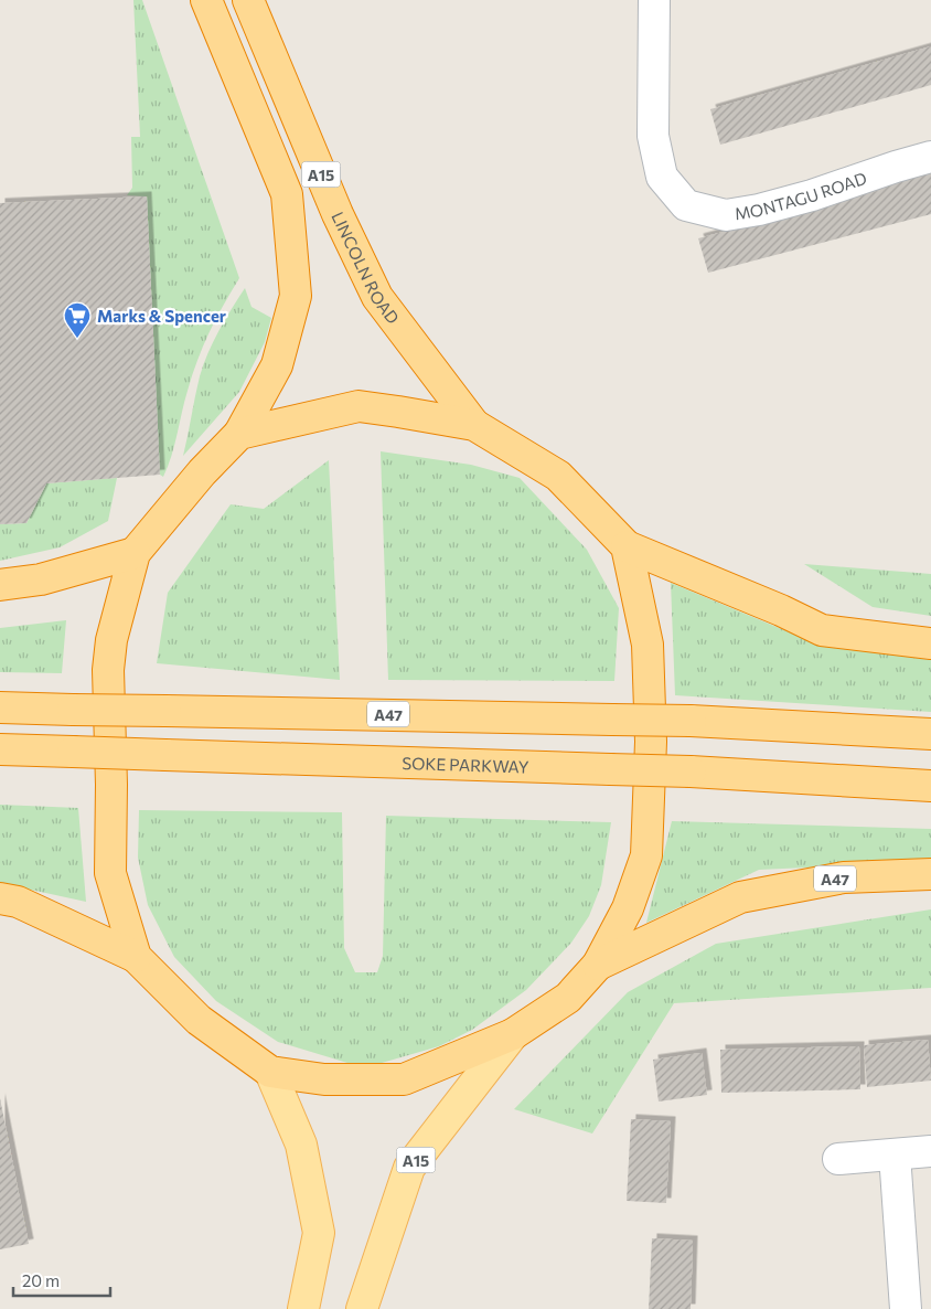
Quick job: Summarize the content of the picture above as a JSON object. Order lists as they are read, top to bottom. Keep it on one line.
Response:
{"streets":{"highway":["A15","LINCOLN ROAD","A47","SOKE PARKWAY"],"street":["MONTAGU ROAD"]},"places":{"supermarket":["Marks & Spencer"]},"scale_bar":"20 m"}
